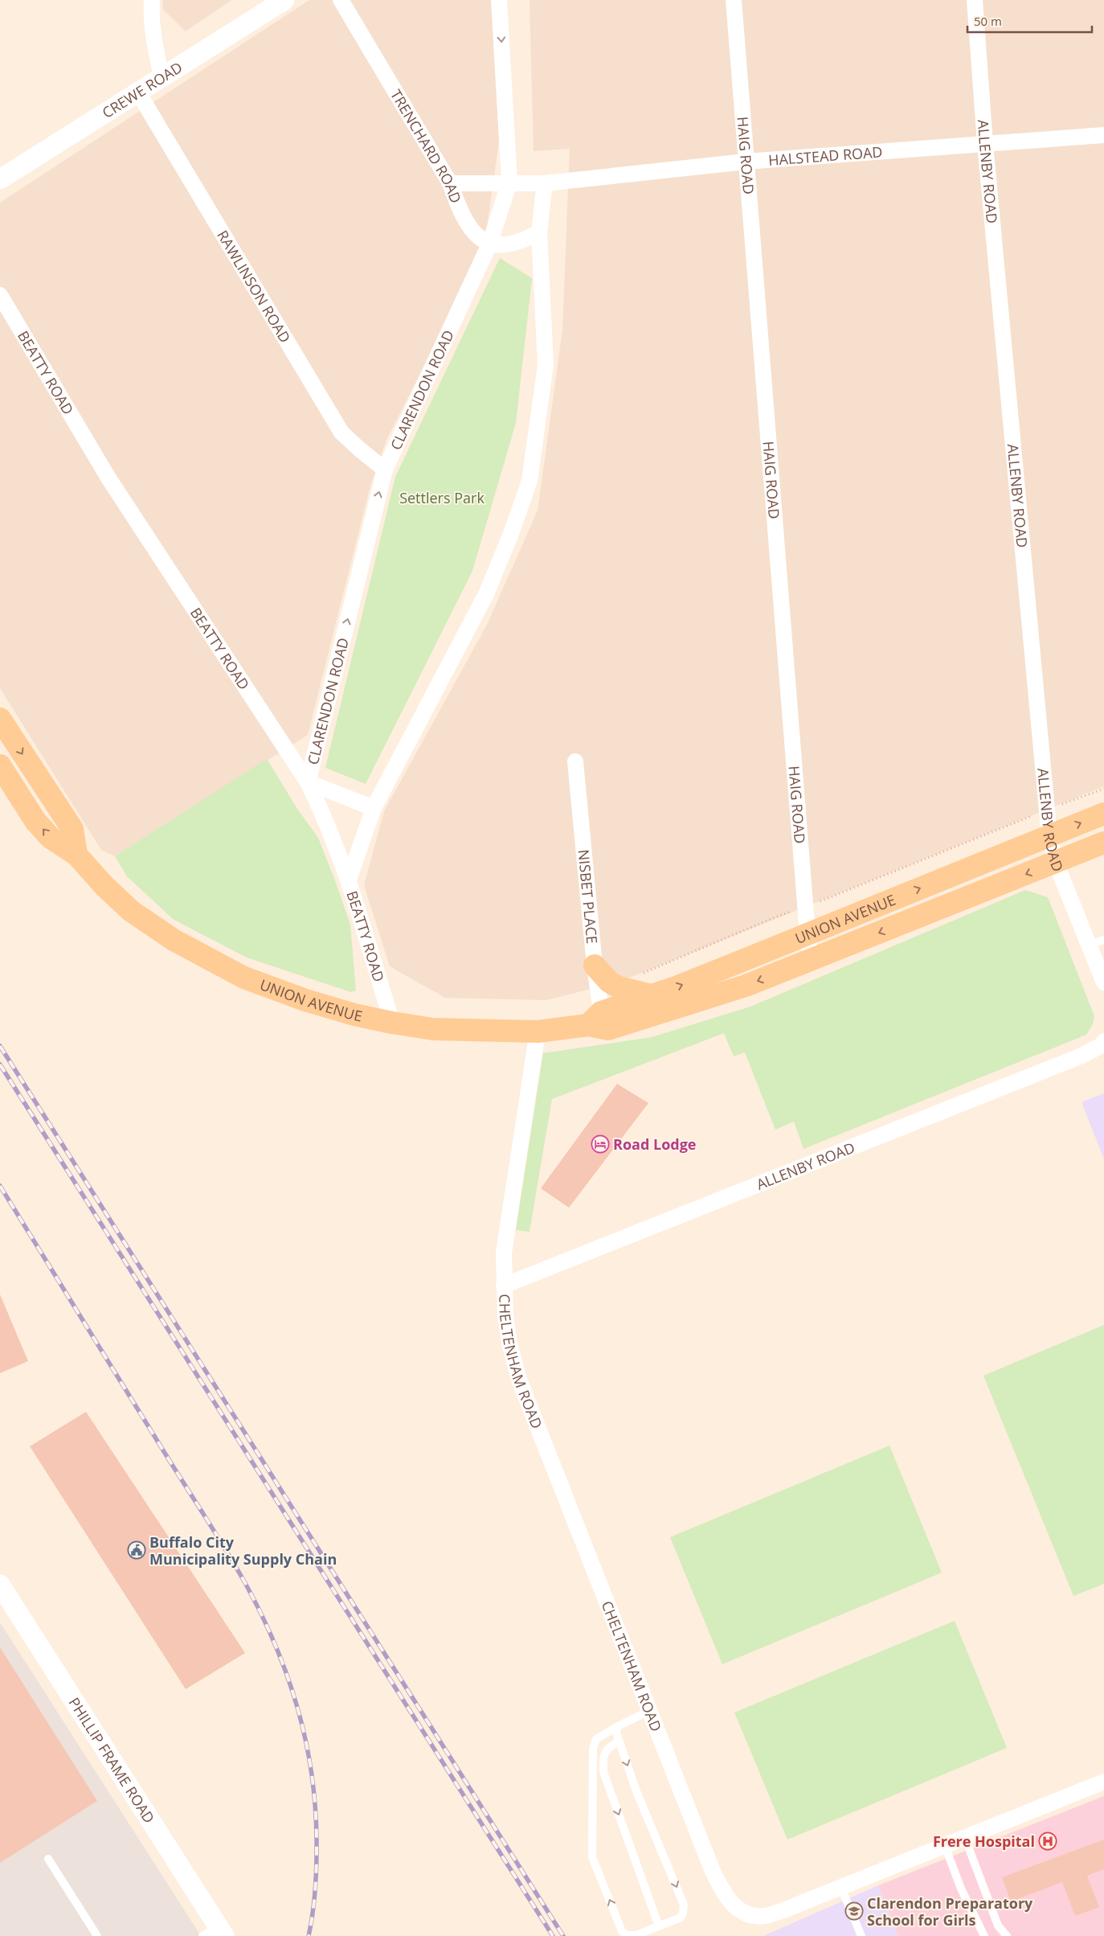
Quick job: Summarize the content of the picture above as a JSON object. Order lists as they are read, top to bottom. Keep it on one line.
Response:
{"streets":{"main road":["UNION AVENUE"],"street":["CREWE ROAD","TRENCHARD ROAD","HAIG ROAD","HALSTEAD ROAD","ALLENBY ROAD","RAWLINSON ROAD","BEATTY ROAD","CLARENDON ROAD","NISBET PLACE","CHELTENHAM ROAD","PHILLIP FRAME ROAD"]},"crossings":[["CREWE ROAD","RAWLINSON ROAD"],["TRENCHARD ROAD","HALSTEAD ROAD"],["TRENCHARD ROAD","CLARENDON ROAD"],["HAIG ROAD","HALSTEAD ROAD"],["HAIG ROAD","UNION AVENUE"],["HALSTEAD ROAD","ALLENBY ROAD"],["HALSTEAD ROAD","CLARENDON ROAD"],["ALLENBY ROAD","UNION AVENUE"],["ALLENBY ROAD","CHELTENHAM ROAD"],["RAWLINSON ROAD","CLARENDON ROAD"],["BEATTY ROAD","CLARENDON ROAD"],["BEATTY ROAD","UNION AVENUE"],["NISBET PLACE","UNION AVENUE"],["UNION AVENUE","CHELTENHAM ROAD"]],"parks":["Settlers Park"],"places":{"hotel":["Road Lodge"],"public building":["Buffalo City Municipality Supply Chain"],"hospital":["Frere Hospital"],"school or university":["Clarendon Preparatory School for Girls"]},"scale_bar":"50 m"}
